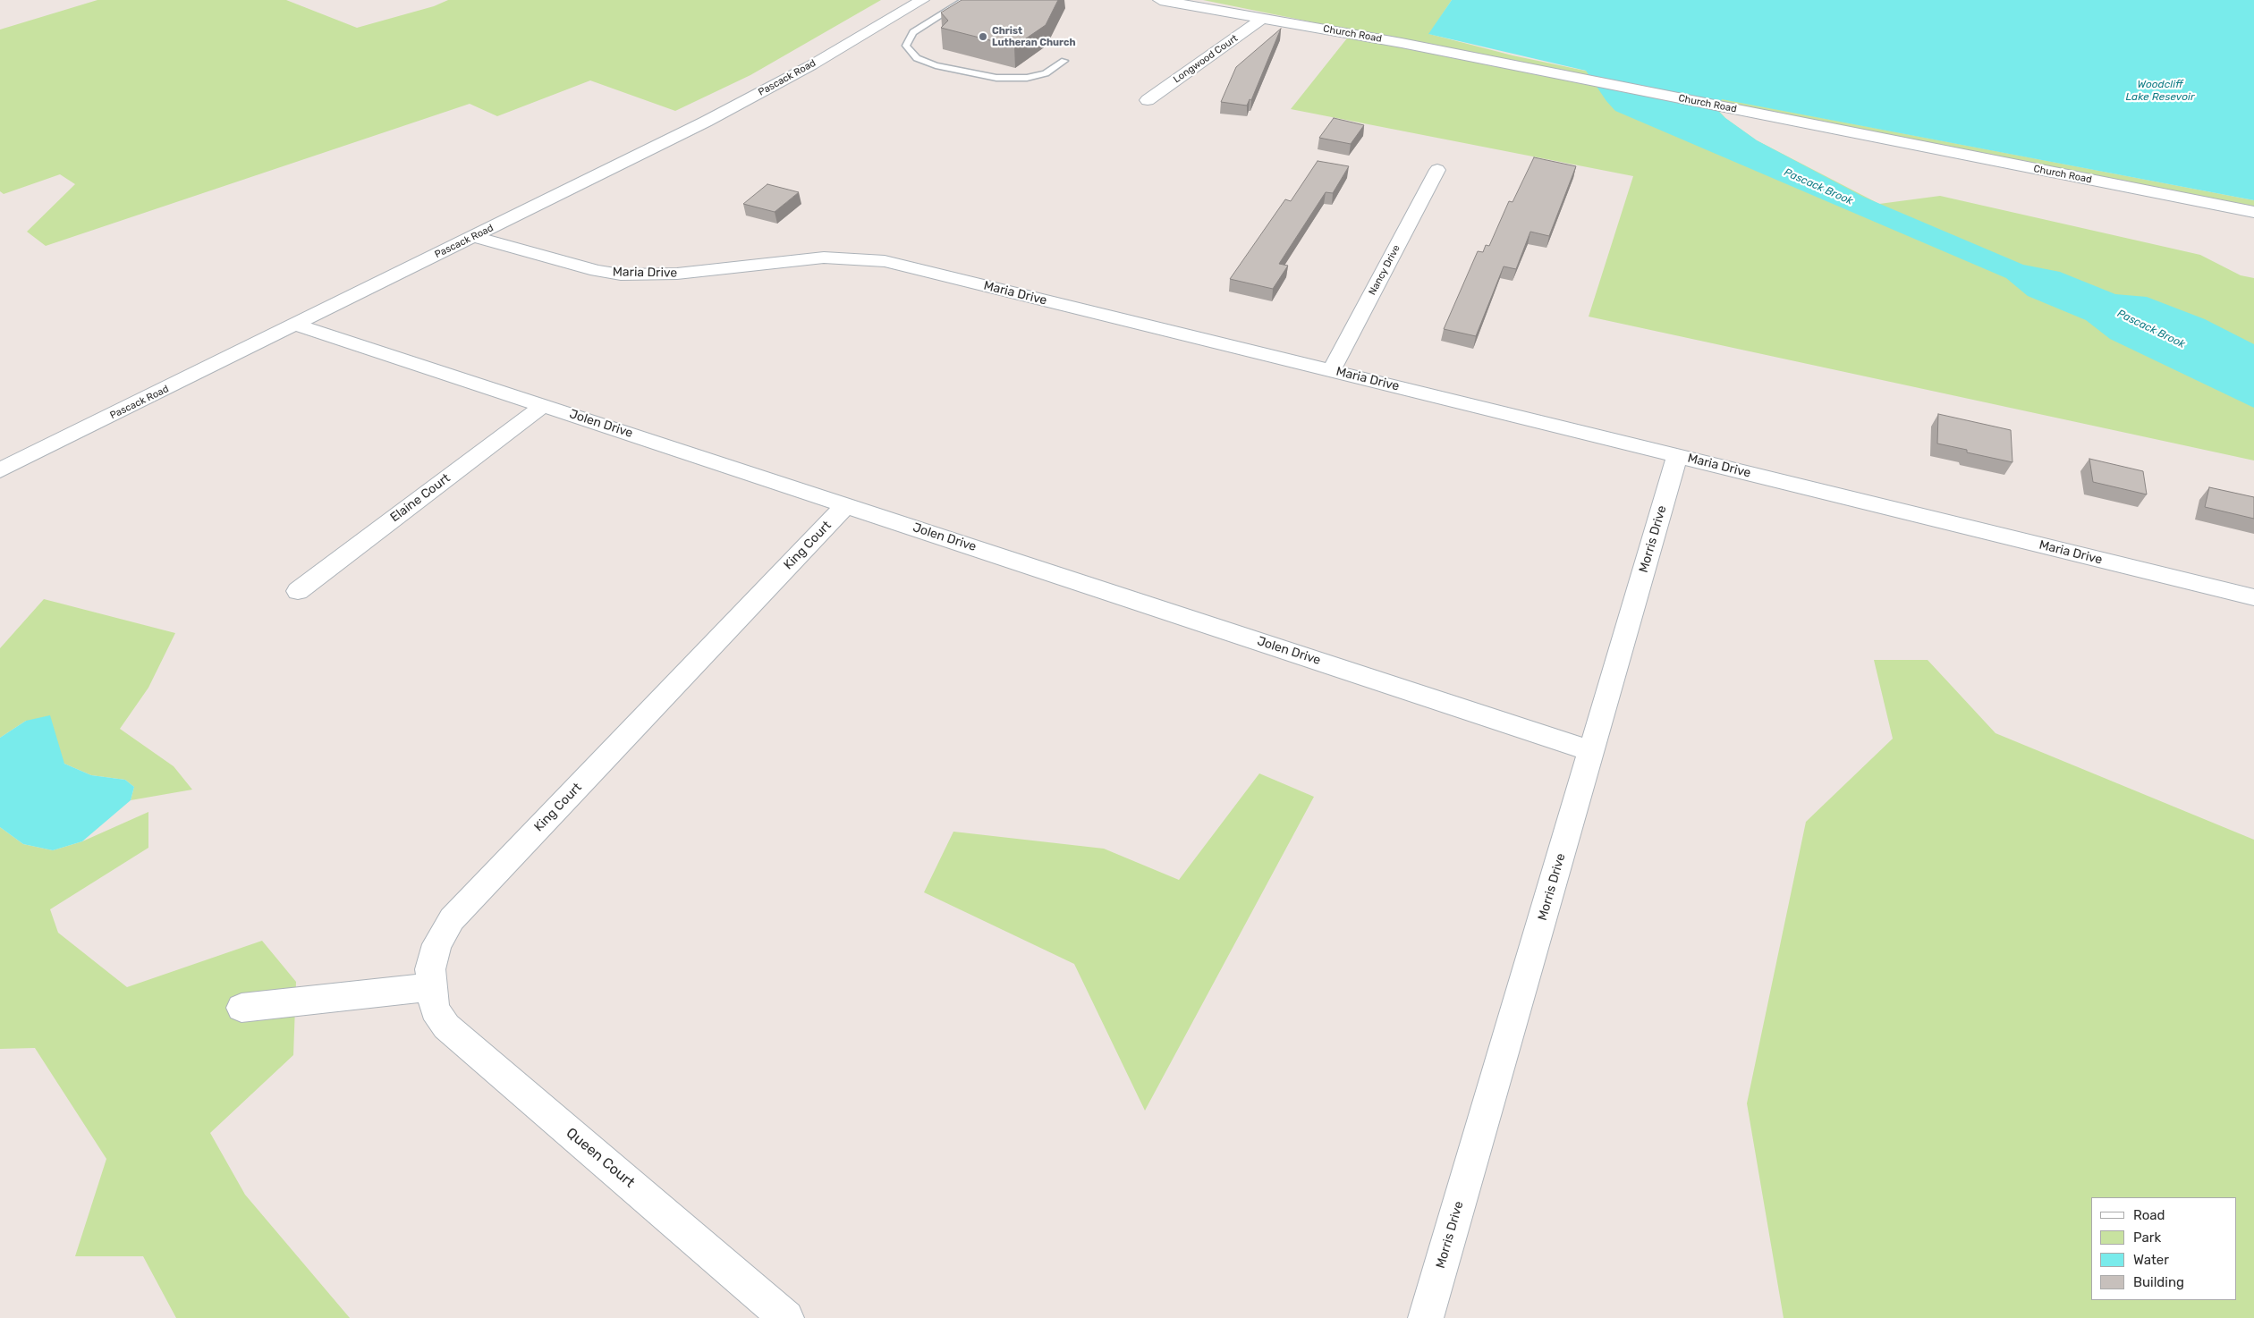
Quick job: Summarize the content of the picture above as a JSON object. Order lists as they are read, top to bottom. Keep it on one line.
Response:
{"streets":{"street":["Church Road","Longwood Court","Pascack Road","Nancy Drive","Maria Drive","Jolen Drive","Elaine Court","Morris Drive","King Court","Queen Court"]},"crossings":[["Church Road","Longwood Court"],["Pascack Road","Maria Drive"],["Pascack Road","Jolen Drive"],["Nancy Drive","Maria Drive"],["Maria Drive","Morris Drive"],["Jolen Drive","Elaine Court"],["Jolen Drive","Morris Drive"],["Jolen Drive","King Court"],["King Court","Queen Court"]],"water":["Woodcliff Lake Resevoir","Pascack Brook"],"places":["Christ Lutheran Church"],"legend":["Road","Park","Water","Building"]}
